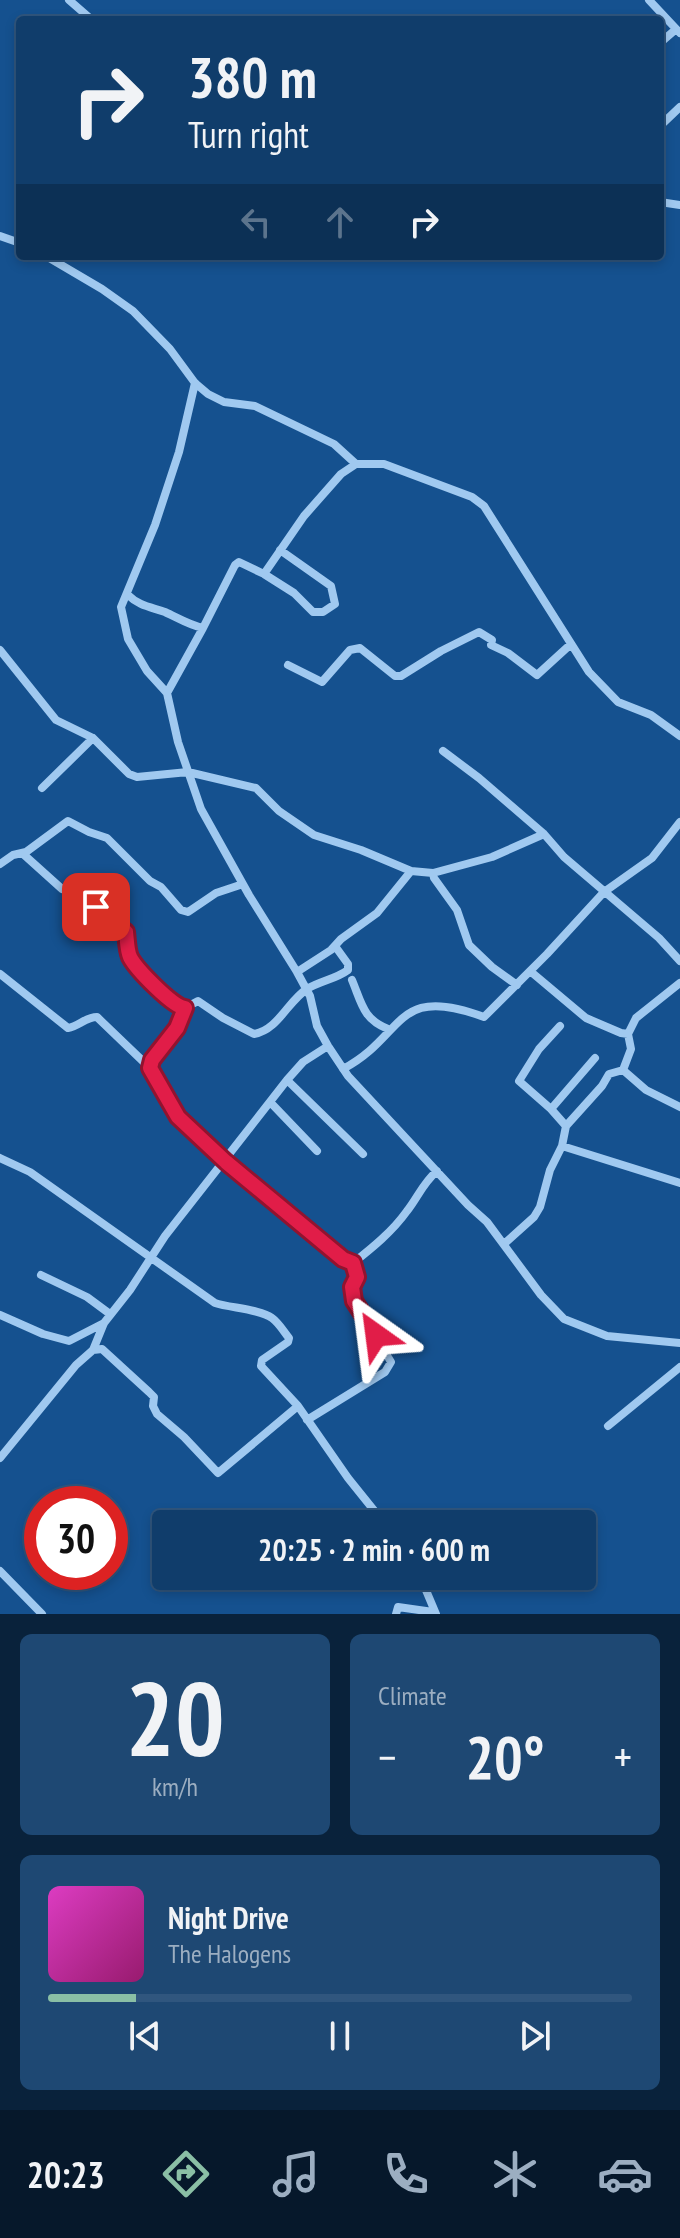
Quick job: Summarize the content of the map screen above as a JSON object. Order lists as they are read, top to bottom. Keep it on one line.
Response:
{"page":{"turn":["380 m","Turn right"],"limit":"30","trip":"20:25 · 2 min · 600 m","tile":[["20","km/h"],"Climate"],"heat":["−","20°","+"],"song":["Night Drive","The Halogens"],"tabs":"20:23"}}
